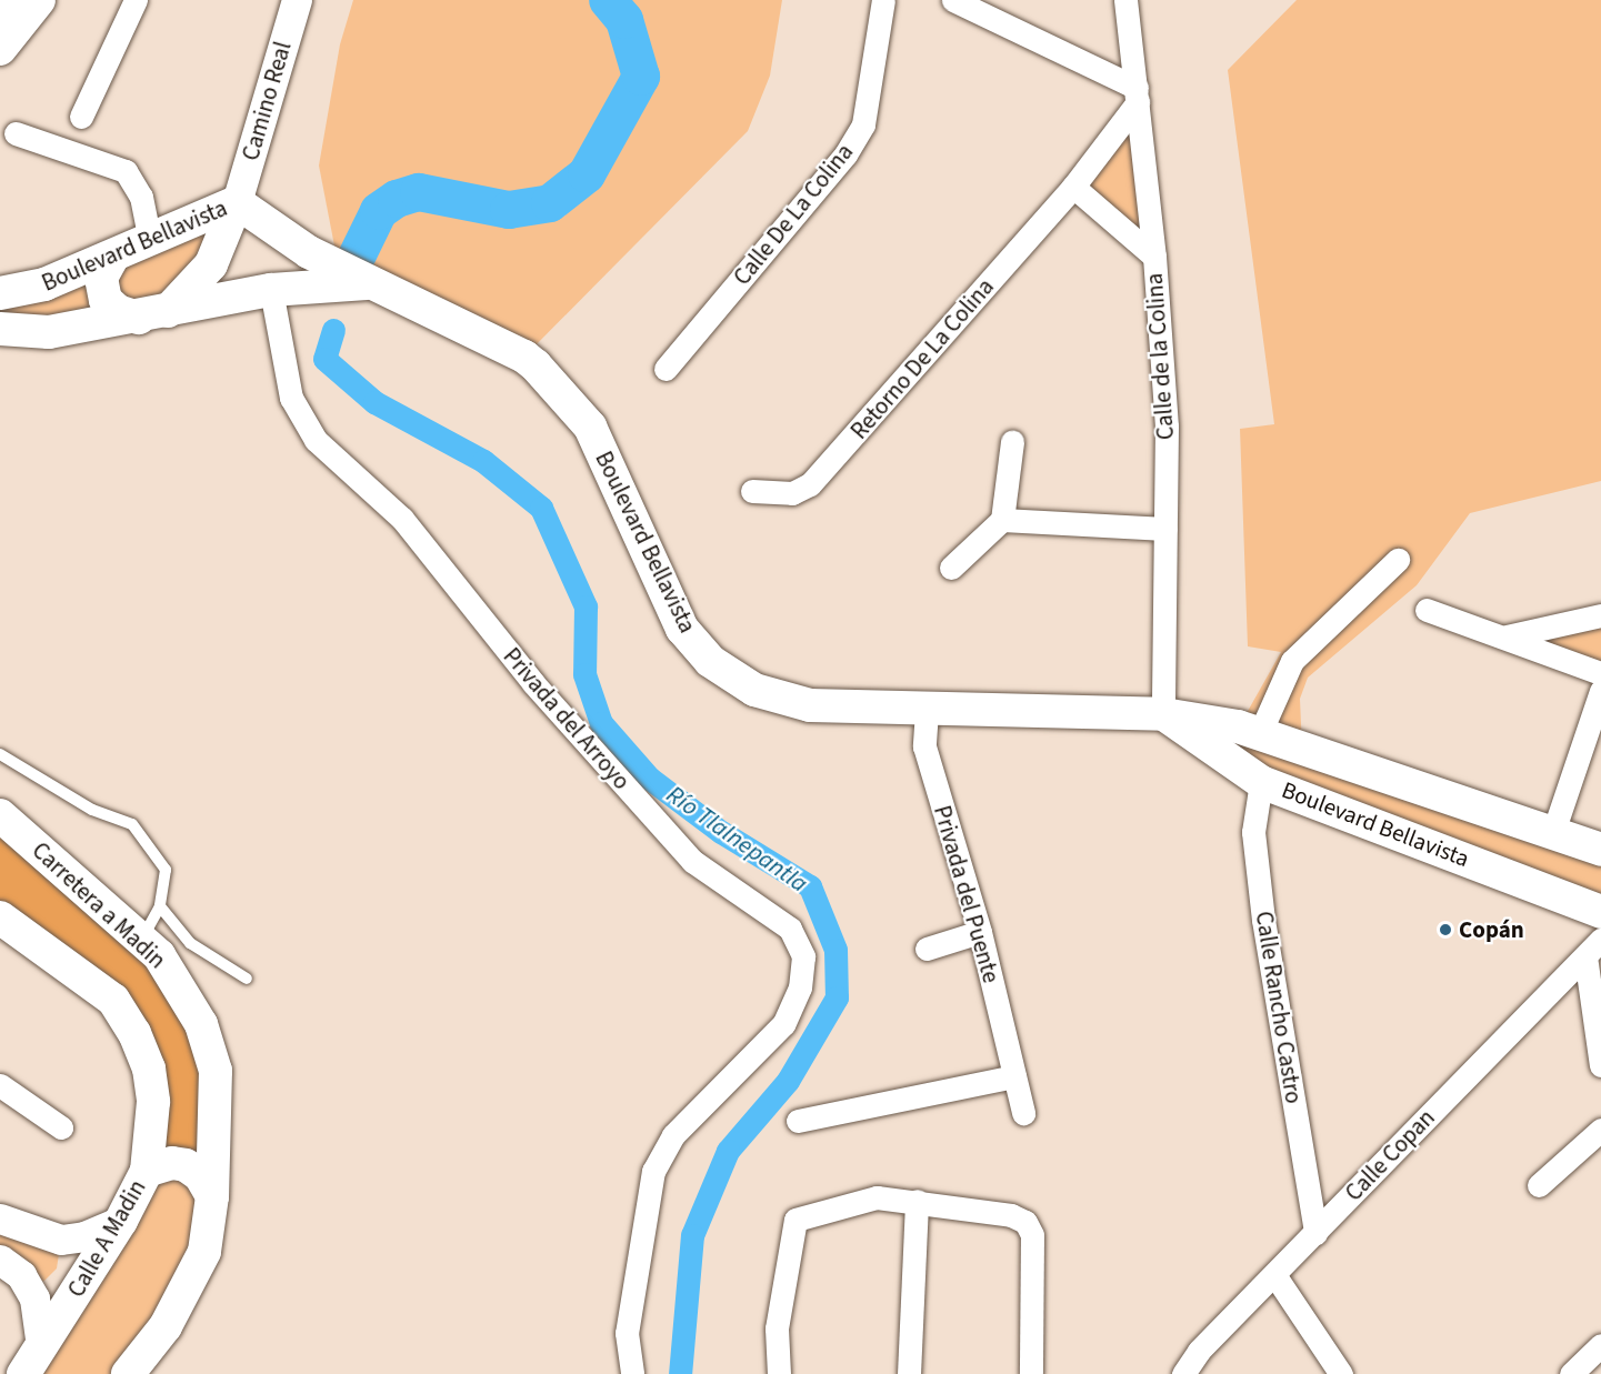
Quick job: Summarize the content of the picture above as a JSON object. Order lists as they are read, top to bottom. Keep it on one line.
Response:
{"streets":{"main road":["Boulevard Bellavista","Carretera a Madin","Calle A Madin"],"street":["Camino Real","Calle De La Colina","Calle de la Colina","Retorno De La Colina","Privada del Arroyo","Privada del Puente","Calle Rancho Castro","Calle Copan"]},"crossings":[["Camino Real","Boulevard Bellavista"],["Boulevard Bellavista","Calle de la Colina"],["Boulevard Bellavista","Privada del Arroyo"],["Boulevard Bellavista","Privada del Puente"],["Boulevard Bellavista","Calle Rancho Castro"],["Calle de la Colina","Retorno De La Colina"],["Calle Rancho Castro","Calle Copan"]],"water":["Río Tlalnepantla"],"places":["Copán"]}
